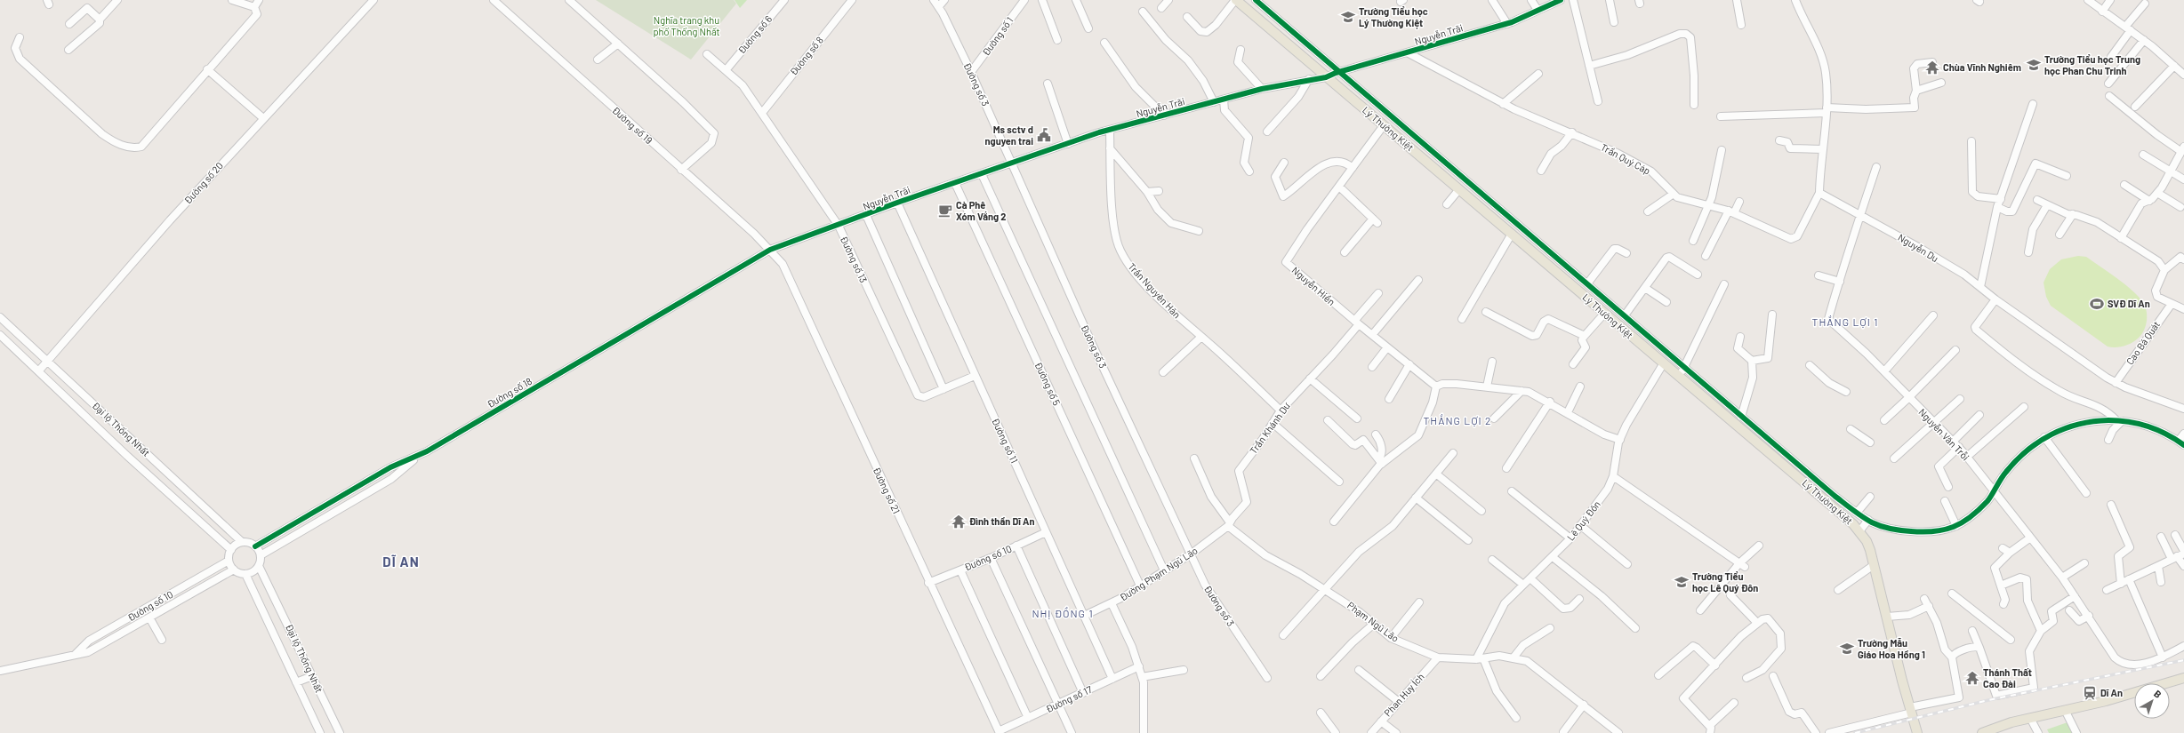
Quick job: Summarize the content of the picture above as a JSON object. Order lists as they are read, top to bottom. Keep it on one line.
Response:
{"streets":{"main road":["Lý Thường Kiệt"],"street":["Đường số 6","Nguyễn Trãi","Đường số 1","Đường số 8","Đường số 3","Đường số 19","Trần Quý Cáp","Đường số 20","Nguyễn Du","Đường số 13","Nguyễn Hiền","Trần Nguyên Hãn","Cao Bá Quát","Đường số 5","Đường số 18","Trần Khánh Dư","Đại lộ Thống Nhất","Nguyễn Văn Trỗi","Đường số 11","Đường số 21","Lê Quý Đôn","Đường số 10","Đường Phạm Ngũ Lão","Phạm Ngũ Lão","Phan Huy Ích","Đường số 17"]},"crossings":[["Đường số 6","Đường số 13"],["Nguyễn Trãi","Đường số 3"],["Nguyễn Trãi","Đường số 19"],["Nguyễn Trãi","Lý Thường Kiệt"],["Nguyễn Trãi","Trần Quý Cáp"],["Nguyễn Trãi","Đường số 13"],["Nguyễn Trãi","Trần Nguyên Hãn"],["Nguyễn Trãi","Đường số 5"],["Nguyễn Trãi","Đường số 18"],["Nguyễn Trãi","Đường số 11"],["Nguyễn Trãi","Đường số 21"],["Đường số 1","Đường số 3"],["Đường số 8","Đường số 13"],["Đường số 3","Đường Phạm Ngũ Lão"],["Đường số 19","Đường số 18"],["Đường số 19","Đường số 21"],["Lý Thường Kiệt","Nguyễn Hiền"],["Lý Thường Kiệt","Lê Quý Đôn"],["Trần Quý Cáp","Nguyễn Du"],["Đường số 20","Đại lộ Thống Nhất"],["Nguyễn Du","Cao Bá Quát"],["Nguyễn Du","Nguyễn Văn Trỗi"],["Đường số 13","Đường số 11"],["Nguyễn Hiền","Trần Khánh Dư"],["Trần Nguyên Hãn","Trần Khánh Dư"],["Đường số 5","Đường Phạm Ngũ Lão"],["Đường số 18","Đại lộ Thống Nhất"],["Đường số 18","Đường số 21"],["Đường số 18","Đường số 10"],["Trần Khánh Dư","Đường Phạm Ngũ Lão"],["Trần Khánh Dư","Phạm Ngũ Lão"],["Đại lộ Thống Nhất","Đường số 10"],["Đường số 11","Đường số 10"],["Đường số 11","Đường Phạm Ngũ Lão"],["Đường số 11","Đường số 17"],["Đường số 21","Đường số 10"],["Đường số 21","Đường số 17"],["Lê Quý Đôn","Phạm Ngũ Lão"],["Đường Phạm Ngũ Lão","Phạm Ngũ Lão"],["Phạm Ngũ Lão","Phan Huy Ích"]],"districts":["THẮNG LỢI 1","THẮNG LỢI 2","DĨ AN","NHỊ ĐỒNG 1"],"parks":["Nghĩa trang khu phố Thống Nhất"],"places":{"school or university":["Trường Tiểu học Lý Thường Kiệt","Trường Tiểu học Trung học Phan Chu Trinh","Trường Tiểu học Lê Quý Đôn","Trường Mẫu Giáo Hoa Hồng 1"],"temple":["Chùa Vĩnh Nghiêm","Đình thần Dĩ An","Thánh Thất Cao Đài"],"public building":["Ms sctv d nguyen trai"],"cafe":["Cà Phê Xóm Vắng 2"],"sports":["SVĐ Dĩ An"],"station":["Dĩ An"]},"north":"top right"}
